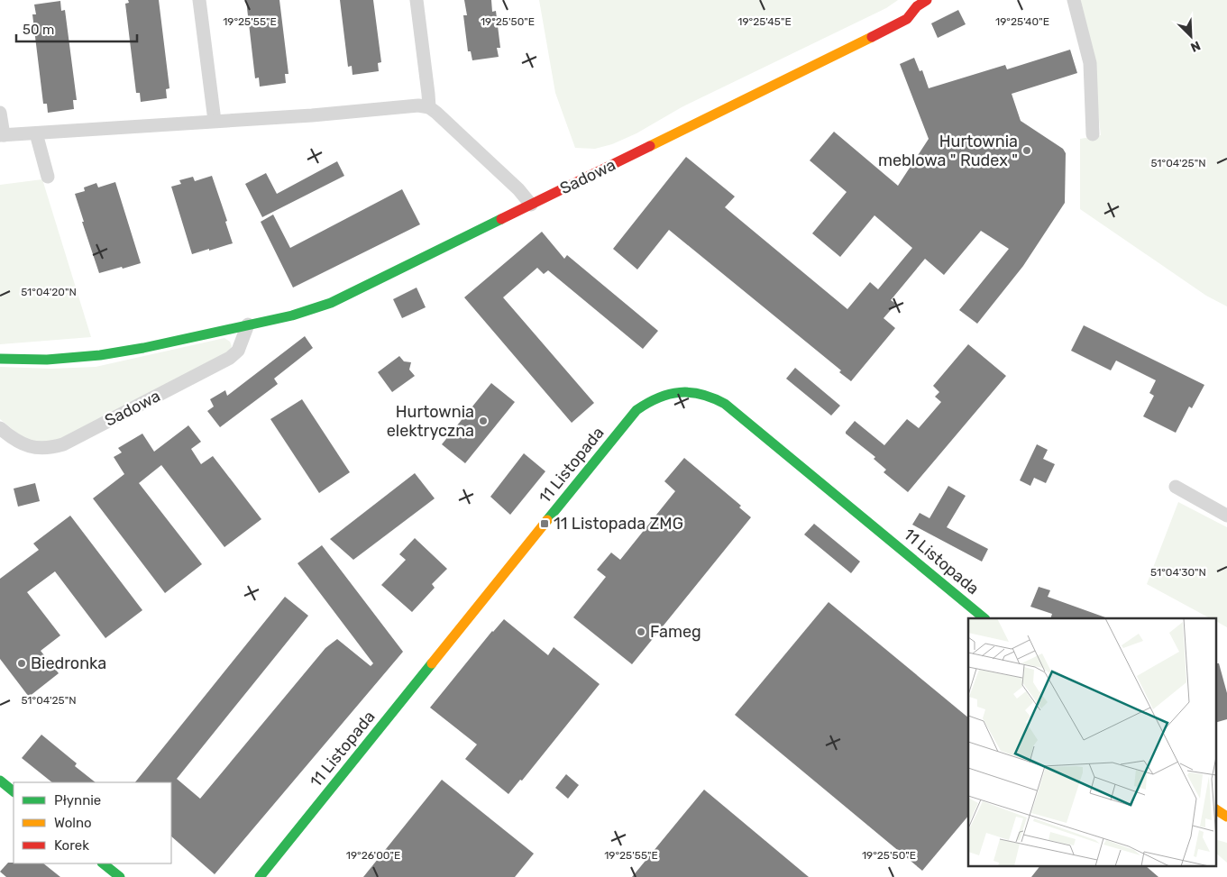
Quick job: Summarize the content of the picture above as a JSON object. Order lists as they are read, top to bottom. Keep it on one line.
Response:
{"streets":{"street":["Sadowa","11 Listopada"]},"places":{"other":["Hurtownia meblowa \" Rudex \"","Hurtownia elektryczna","Fameg","Biedronka"],"transit":["11 Listopada ZMG"]},"legend":["Płynnie","Wolno","Korek"],"scale_bar":"50 m","north":"bottom right","coordinates":["19°25'55\"E","19°25'50\"E","19°25'45\"E","19°25'40\"E","51°04'25\"N","51°04'20\"N","51°04'30\"N","19°26'00\"E"]}
